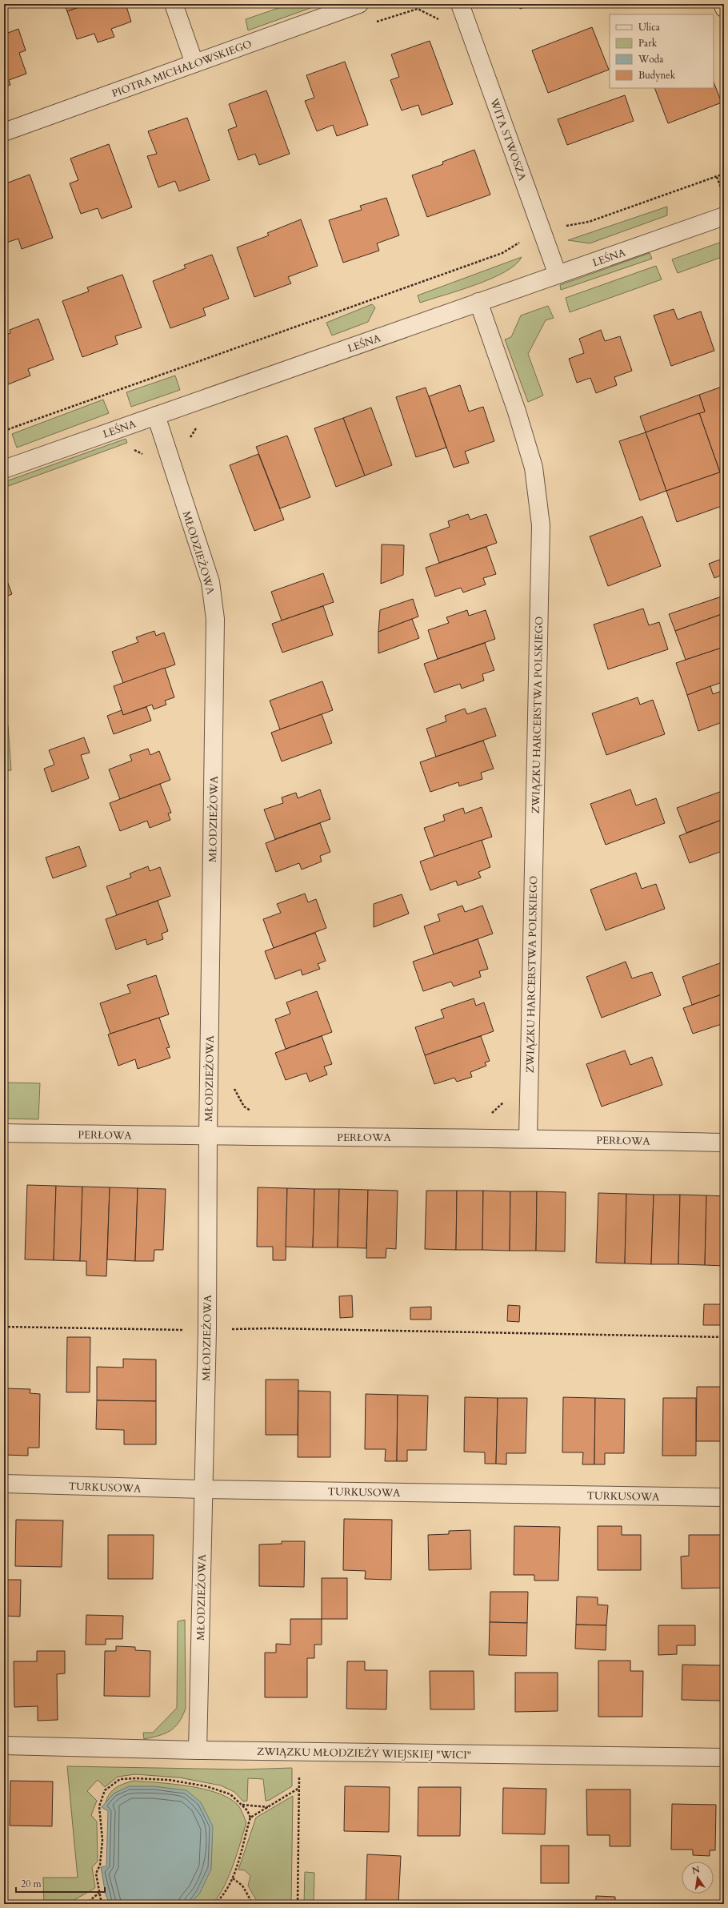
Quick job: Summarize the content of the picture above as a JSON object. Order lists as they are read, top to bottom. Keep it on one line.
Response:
{"streets":{"street":["PIOTRA MICHAŁOWSKIEGO","WITA STWOSZA","LEŚNA","MŁODZIEŻOWA","ZWIĄZKU HARCERSTWA POLSKIEGO","PERŁOWA","TURKUSOWA","ZWIĄZKU MŁODZIEŻY WIEJSKIEJ \"WICI\""]},"crossings":[["WITA STWOSZA","LEŚNA"],["LEŚNA","MŁODZIEŻOWA"],["LEŚNA","ZWIĄZKU HARCERSTWA POLSKIEGO"],["MŁODZIEŻOWA","PERŁOWA"],["MŁODZIEŻOWA","TURKUSOWA"],["MŁODZIEŻOWA","ZWIĄZKU MŁODZIEŻY WIEJSKIEJ \"WICI\""],["ZWIĄZKU HARCERSTWA POLSKIEGO","PERŁOWA"]],"legend":["Ulica","Park","Woda","Budynek"],"scale_bar":"20 m","north":"top"}
